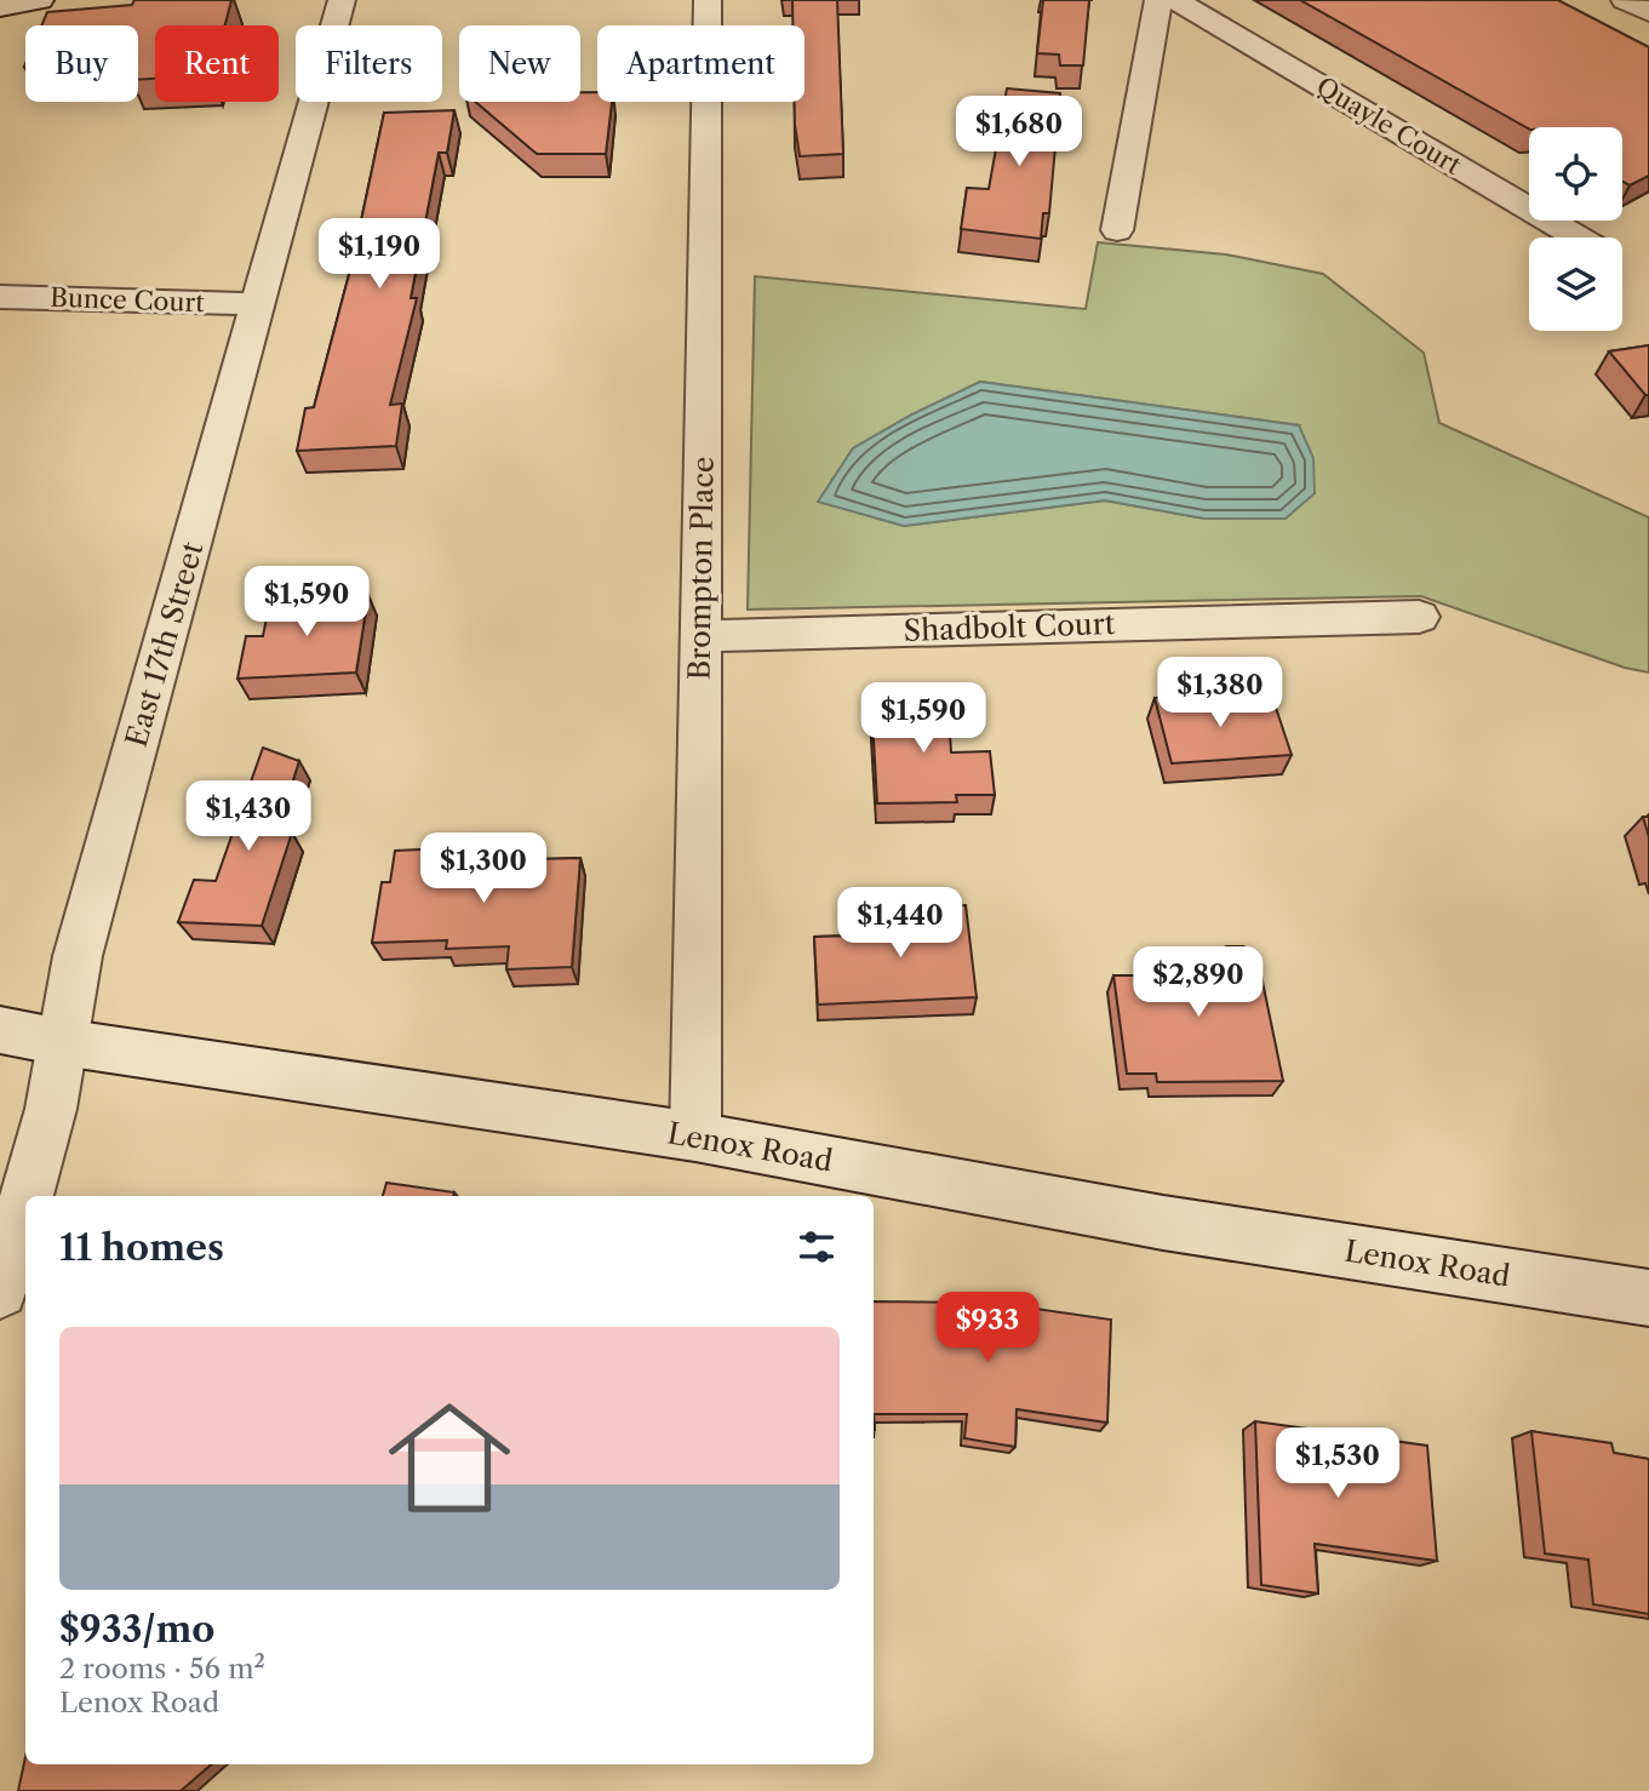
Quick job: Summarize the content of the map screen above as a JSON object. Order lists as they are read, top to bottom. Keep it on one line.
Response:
{"streets":{"street":["Quayle Court","Bunce Court","Brompton Place","Shadbolt Court","East 17th Street","Lenox Road"]},"crossings":[["Bunce Court","East 17th Street"],["Brompton Place","Shadbolt Court"],["Brompton Place","Lenox Road"],["East 17th Street","Lenox Road"]],"page":{"chip":["Buy","Rent","Filters","New","Apartment"],"price":["$1,680","$1,190","$1,590","$1,380","$1,590","$1,430","$1,300","$1,440","$2,890","$933","$1,530"],"heading":"11 homes","list":[{"name":"$933/mo","note":"2 rooms · 56 m² · Lenox Road"}]}}
